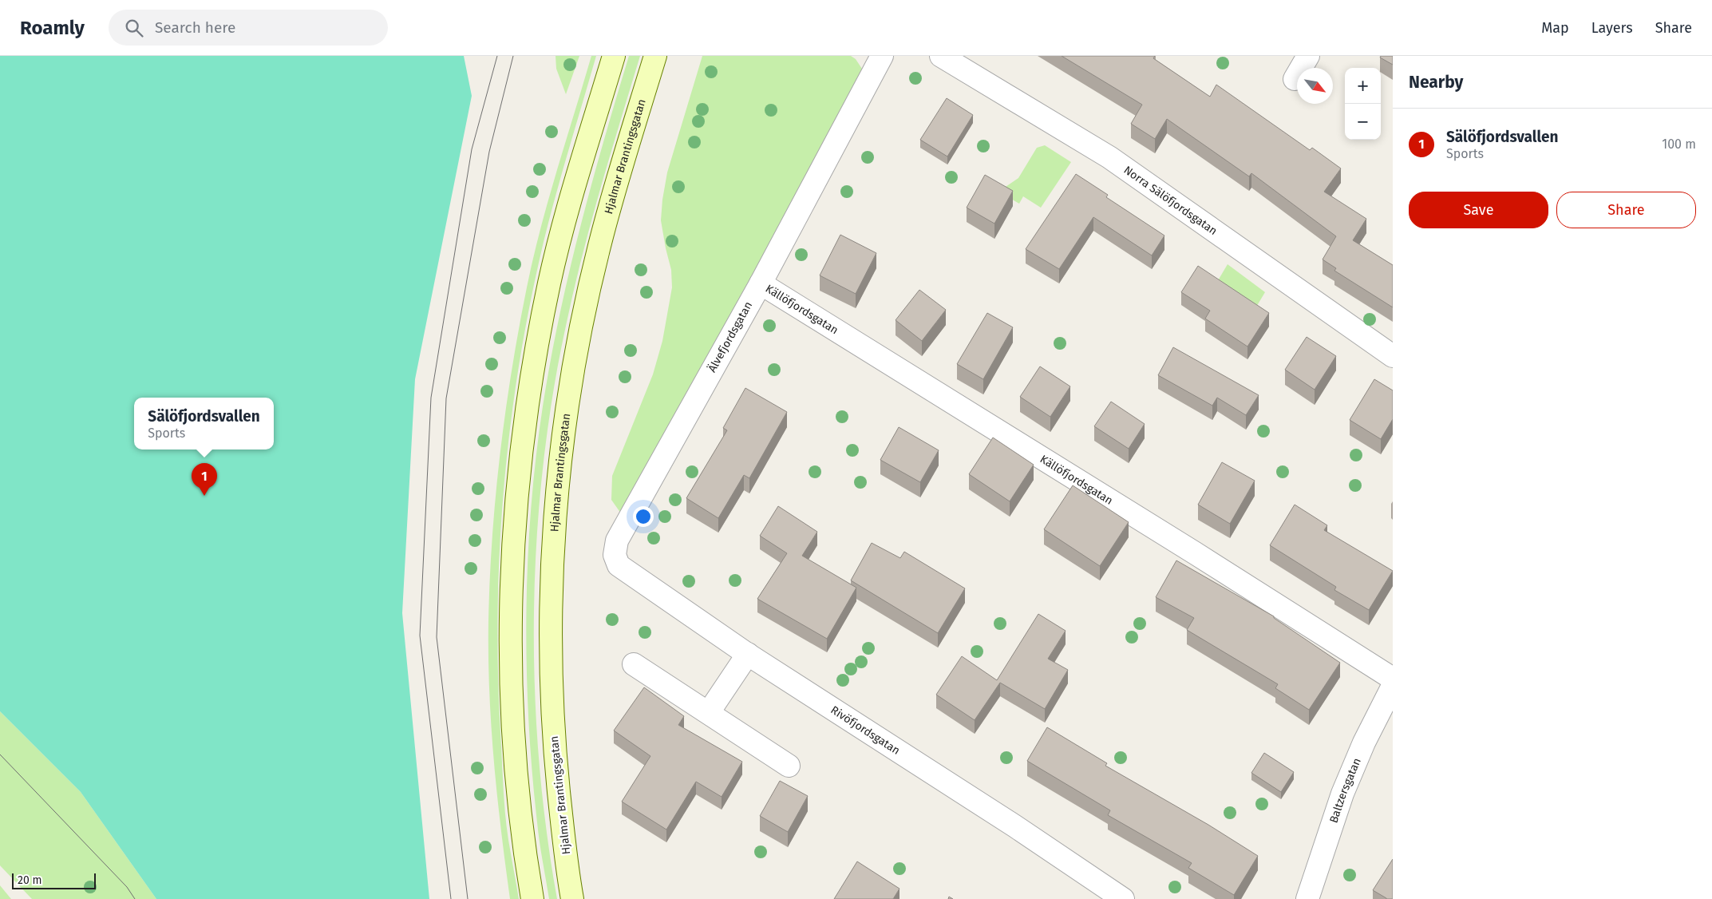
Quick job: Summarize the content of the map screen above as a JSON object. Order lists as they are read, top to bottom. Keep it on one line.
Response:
{"streets":{"main road":["Hjalmar Brantingsgatan"],"street":["Norra Sälöfjordsgatan","Källöfjordsgatan","Älvefjordsgatan","Rivöfjordsgatan","Baltzersgatan"]},"crossings":[["Källöfjordsgatan","Älvefjordsgatan"],["Älvefjordsgatan","Rivöfjordsgatan"]],"scale_bar":"20 m","north":"bottom right","page":{"header":"Roamly","search":"Search here","nav":["Map","Layers","Share"],"heading":"Nearby","map_buttons":["+","−"],"list":[{"mark":"1","name":"Sälöfjordsvallen","note":"Sports","value":"100 m"}],"buttons":["Save","Share"],"popup":["Sälöfjordsvallen","Sports"],"pins":"1","scale":"20 m"}}
